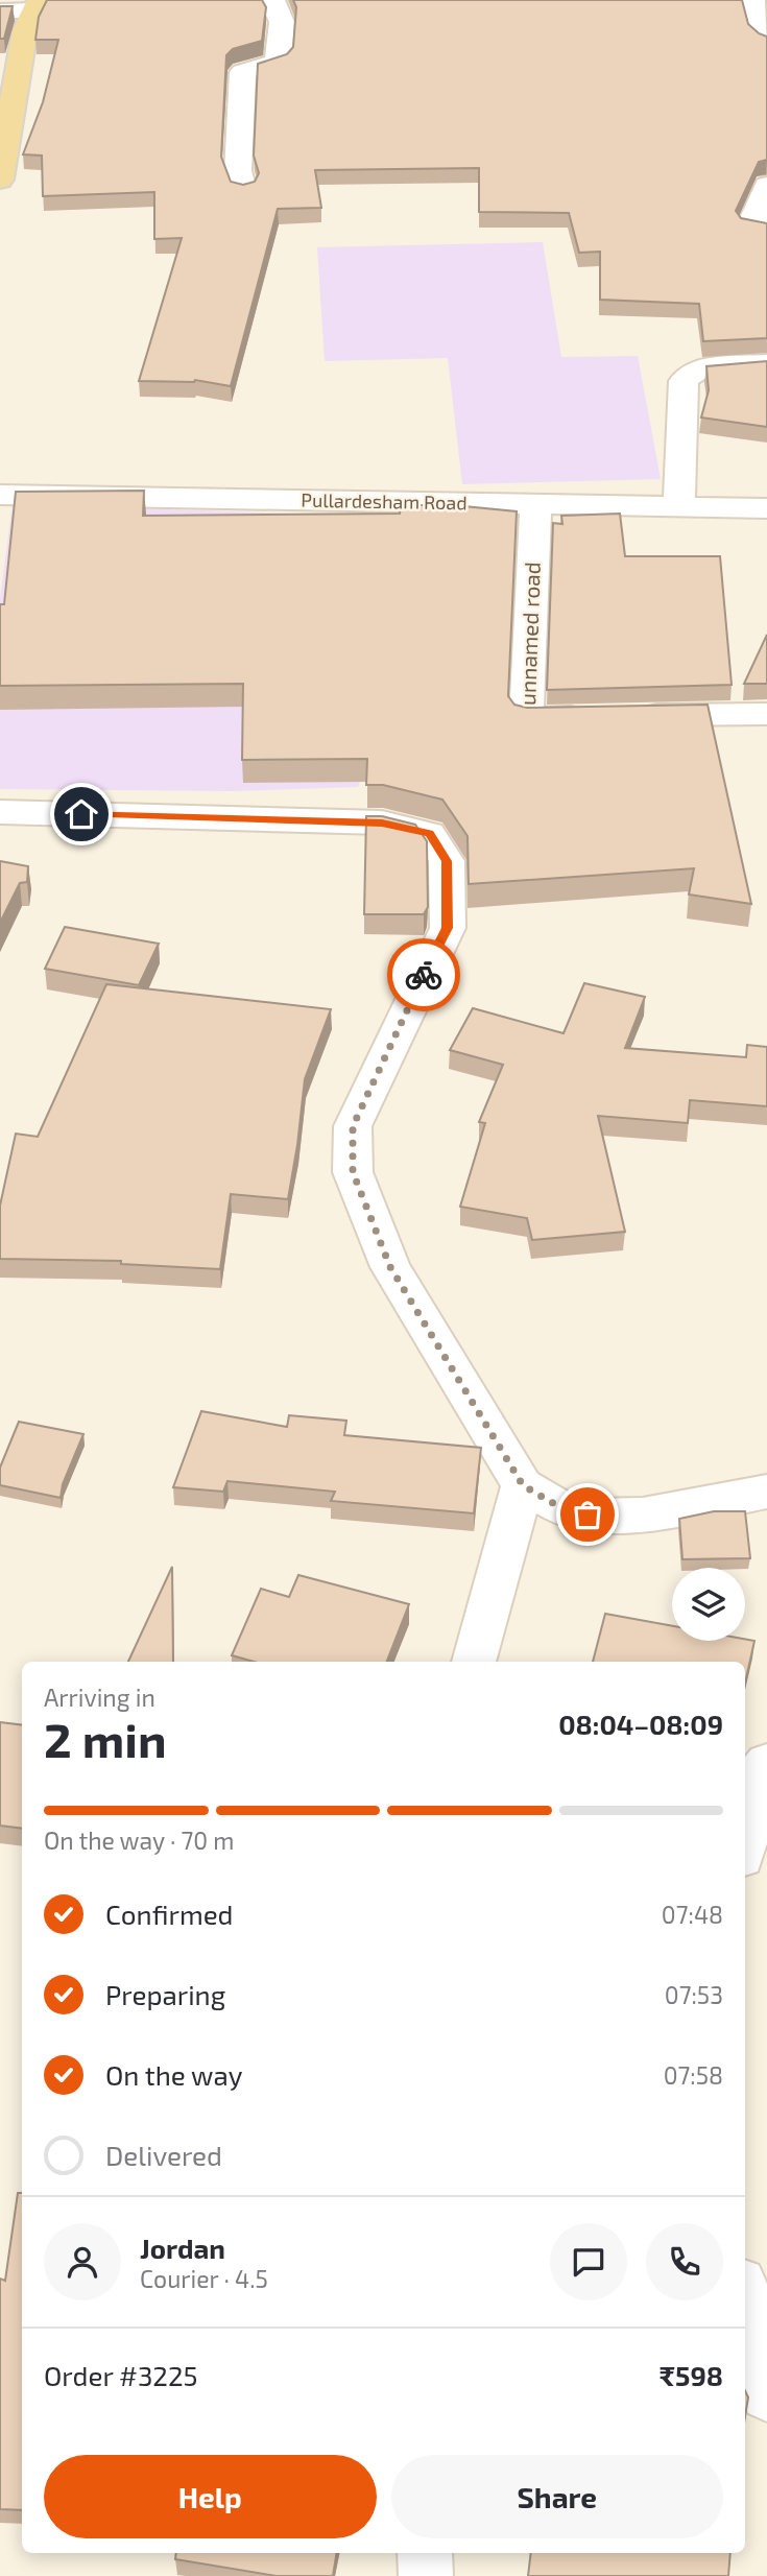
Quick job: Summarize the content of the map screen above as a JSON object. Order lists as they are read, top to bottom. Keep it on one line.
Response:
{"streets":{"street":["Pullardesham Road","unnamed road"]},"crossings":[["Pullardesham Road","unnamed road"]],"page":{"heading":["2 min","Arriving in","08:04–08:09"],"panel":["Jordan","Courier · 4.5","Order #3225","₹598"],"bar":"On the way · 70 m","list":[["Confirmed","07:48"],["Preparing","07:53"],["On the way","07:58"],"Delivered"],"buttons":["Help","Share"]}}
